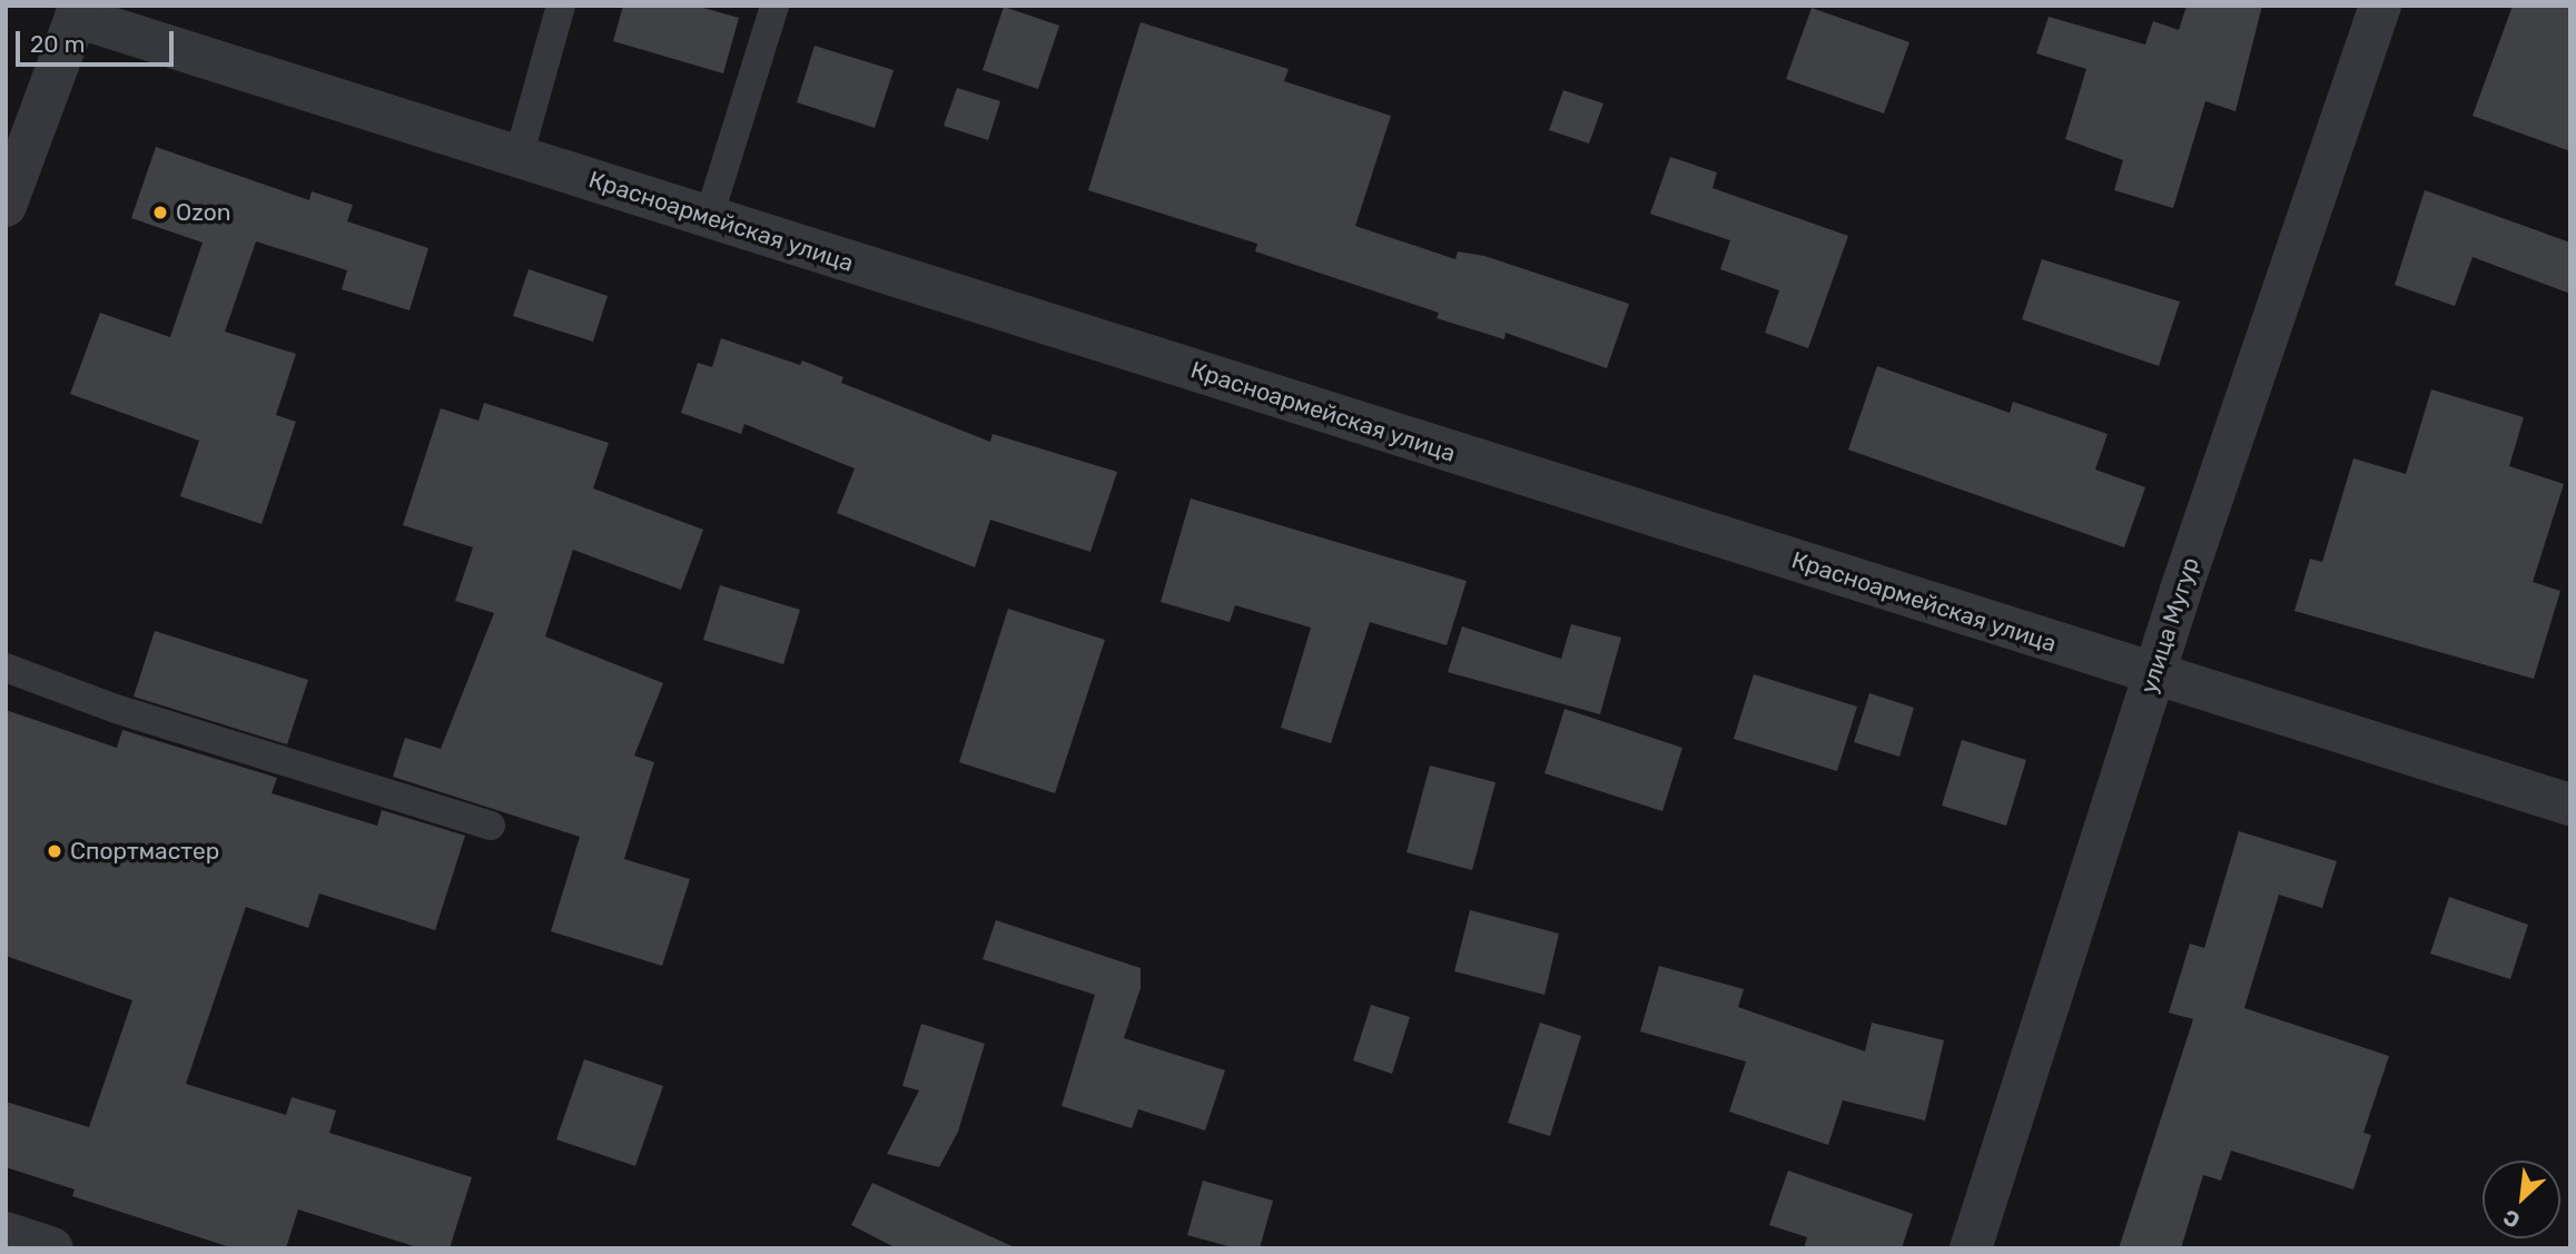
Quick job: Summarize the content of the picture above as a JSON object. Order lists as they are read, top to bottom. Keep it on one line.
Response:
{"streets":{"street":["Красноармейская улица","улица Мугур"]},"crossings":[["Красноармейская улица","улица Мугур"]],"places":["Ozon","Спортмастер"],"scale_bar":"20 m","north":"bottom left"}
